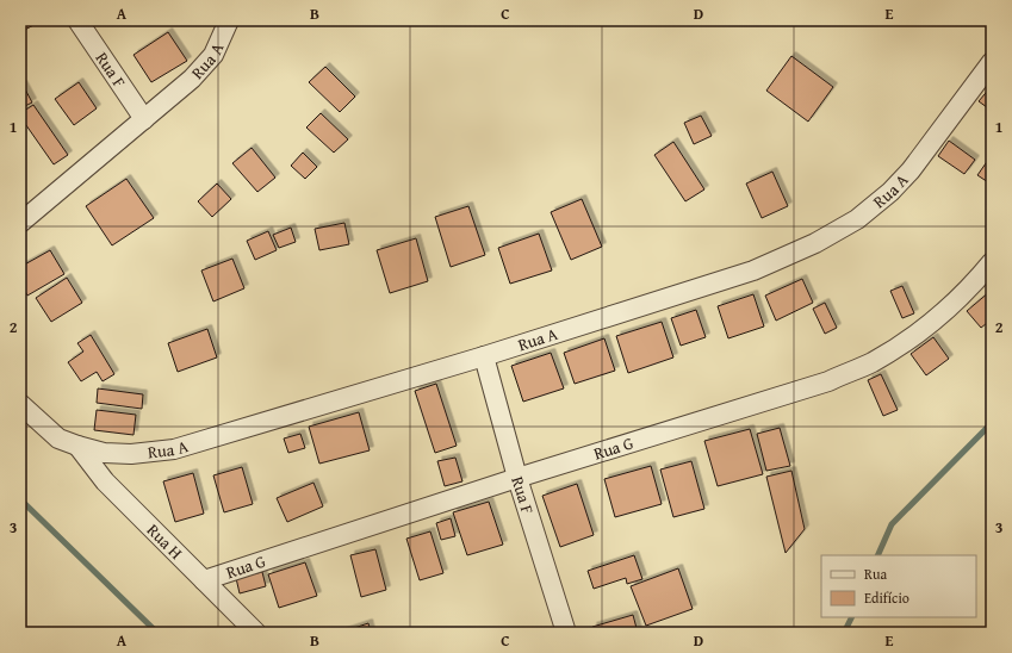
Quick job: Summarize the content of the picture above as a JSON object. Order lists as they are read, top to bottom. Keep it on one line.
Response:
{"streets":{"street":["Rua A","Rua F","Rua G","Rua H"]},"crossings":[["Rua A","Rua F"],["Rua A","Rua H"],["Rua F","Rua G"],["Rua G","Rua H"]],"legend":["Rua","Edifício"],"grid":{"columns":["A","B","C","D","E"],"rows":["1","2","3"]}}
